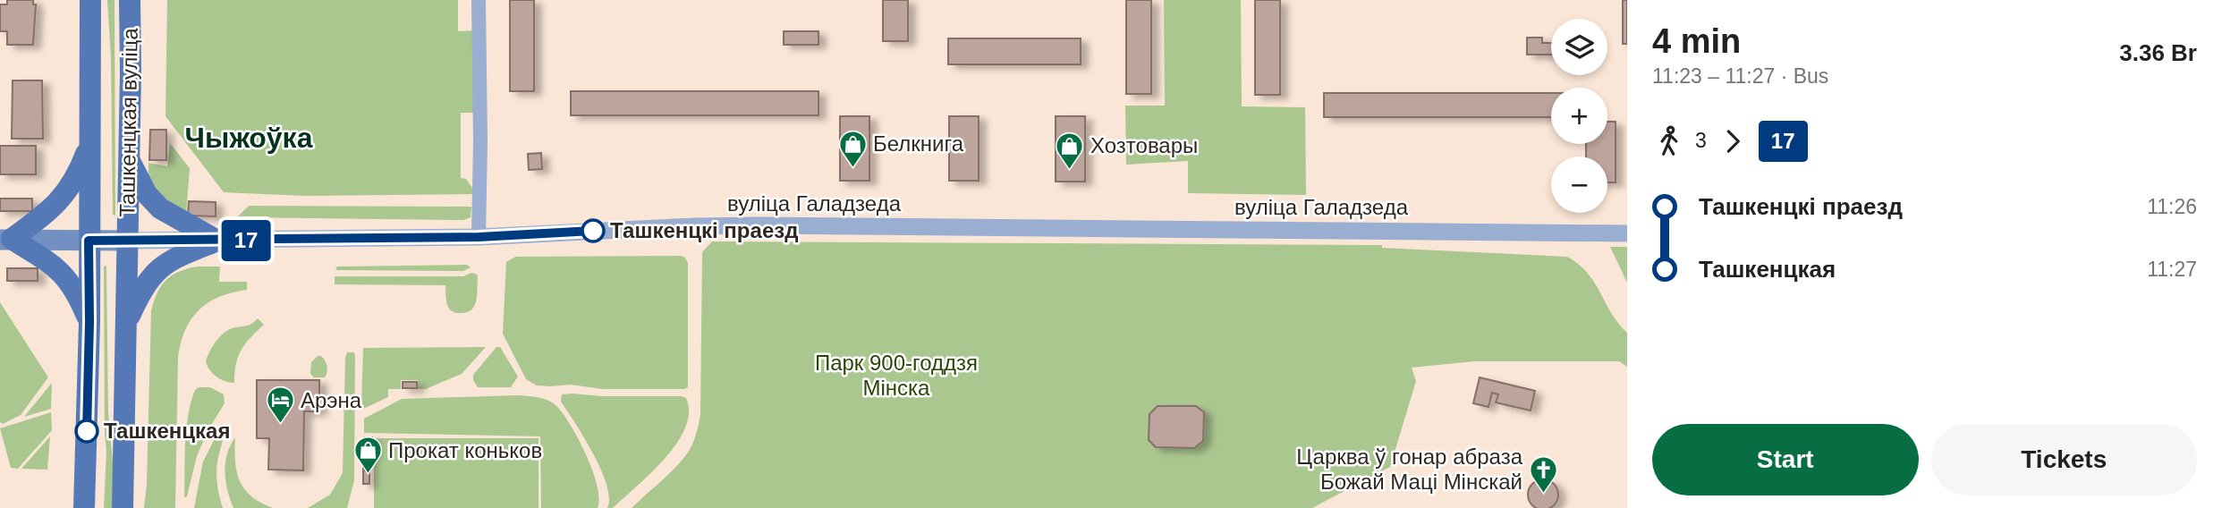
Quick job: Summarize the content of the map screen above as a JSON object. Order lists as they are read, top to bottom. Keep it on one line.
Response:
{"streets":{"main road":["Ташкенцкая вуліца","вуліца Галадзеда"]},"crossings":[["Ташкенцкая вуліца","вуліца Галадзеда"]],"districts":["Чыжоўка"],"parks":["Парк 900-годдзя Мінска"],"places":{"shop":["Белкнига","Хозтовары","Прокат коньков"],"other":["Ташкенцкі праезд","Ташкенцкая"],"hotel":["Арэна"],"church":["Царква ў гонар абраза Божай Маці Мінскай"]},"lines":["bus line 17"],"page":{"on_map":"17","heading":["4 min","11:23 – 11:27 · Bus","3.36 Br"],"map_buttons":["+","−"],"legs":["3","17"],"list":[{"name":"Ташкенцкі праезд","value":"11:26"},{"name":"Ташкенцкая","value":"11:27"}],"buttons":["Start","Tickets"]}}
